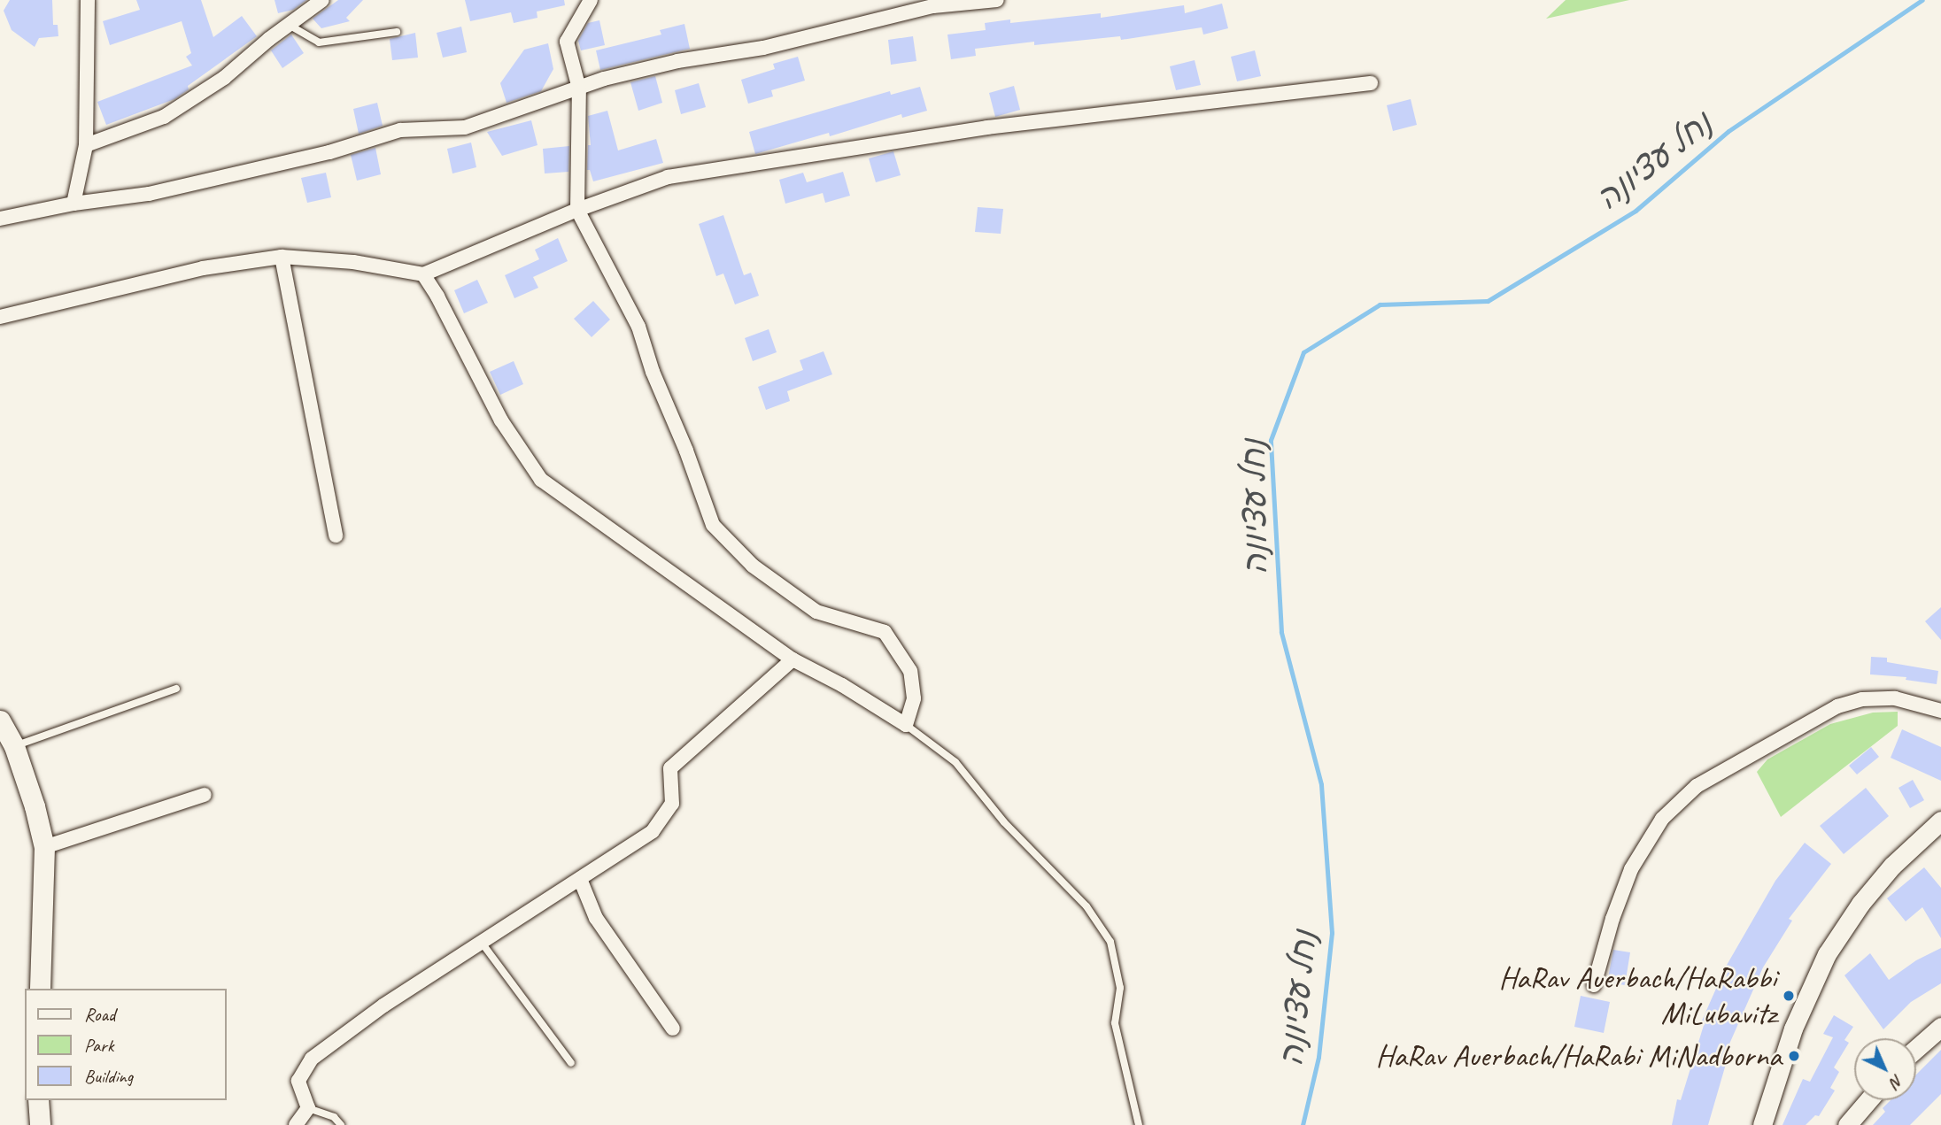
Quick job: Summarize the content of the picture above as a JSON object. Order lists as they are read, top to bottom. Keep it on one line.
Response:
{"water":["נחל עציונה"],"places":["HaRav Auerbach/HaRabbi MiLubavitz","HaRav Auerbach/HaRabi MiNadborna"],"legend":["Road","Park","Building"],"north":"bottom right"}
